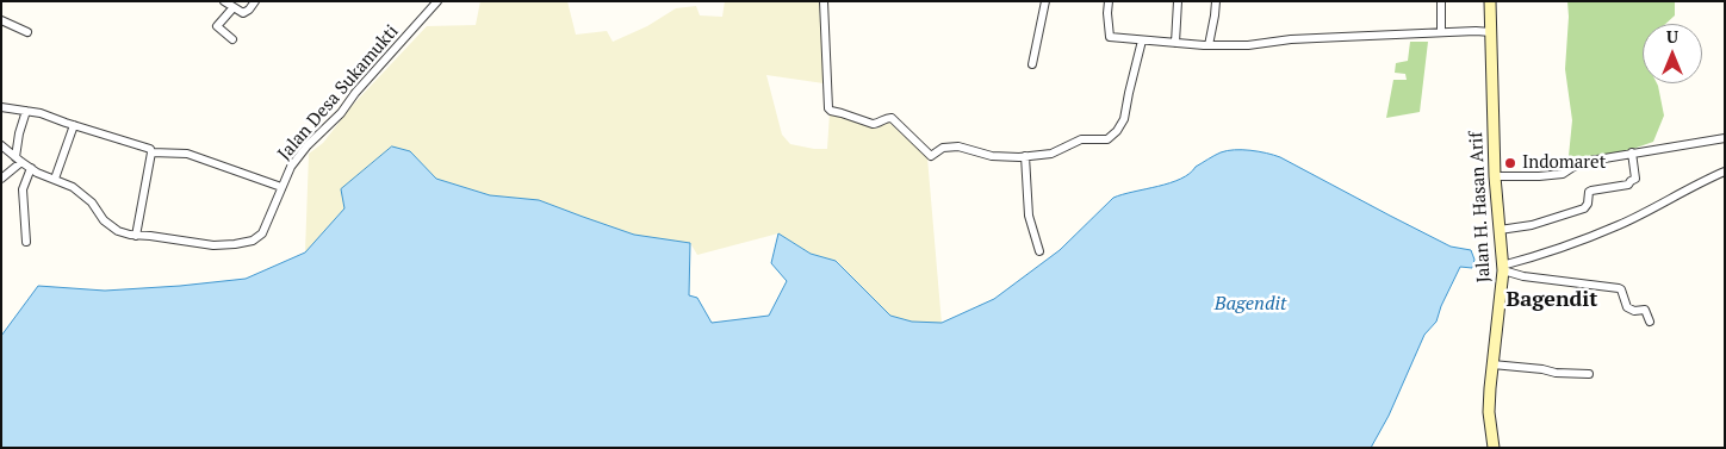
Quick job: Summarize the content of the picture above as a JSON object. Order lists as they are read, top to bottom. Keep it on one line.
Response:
{"streets":{"main road":["Jalan H. Hasan Arif"],"street":["Jalan Desa Sukamukti"]},"districts":["Bagendit"],"water":["Bagendit"],"places":["Indomaret"],"north":"top"}
